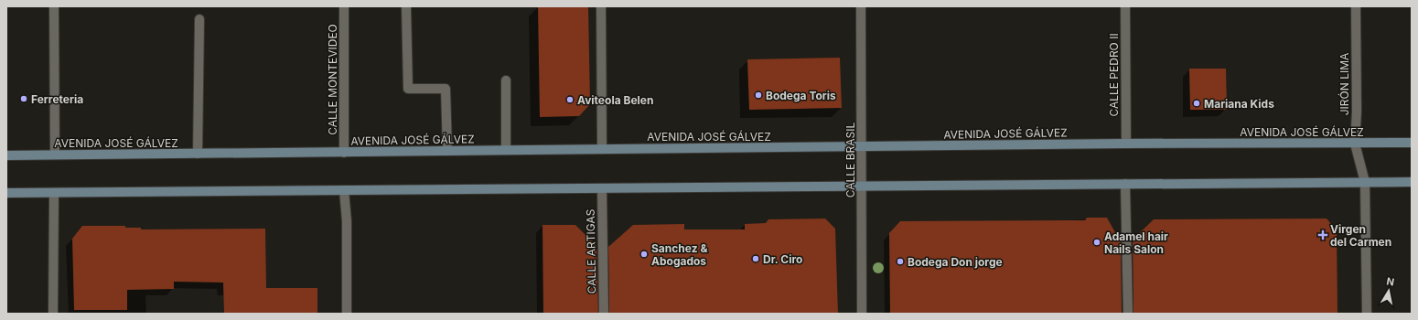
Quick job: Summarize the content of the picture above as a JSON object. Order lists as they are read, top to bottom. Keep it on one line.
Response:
{"streets":{"main road":["AVENIDA JOSÉ GÁLVEZ"],"street":["CALLE PEDRO II","CALLE MONTEVIDEO","JIRÓN LIMA","CALLE BRASIL","CALLE ARTIGAS"]},"crossings":[["CALLE PEDRO II","AVENIDA JOSÉ GÁLVEZ"],["CALLE MONTEVIDEO","AVENIDA JOSÉ GÁLVEZ"],["JIRÓN LIMA","AVENIDA JOSÉ GÁLVEZ"],["AVENIDA JOSÉ GÁLVEZ","CALLE BRASIL"]],"places":{"other":["Bodega Toris","Ferreteria","Aviteola Belen","Mariana Kids","Adamel hair Nails Salon","Sanchez & Abogados","Dr. Ciro","Bodega Don jorge"],"health":["Virgen del Carmen"]},"north":"top"}
